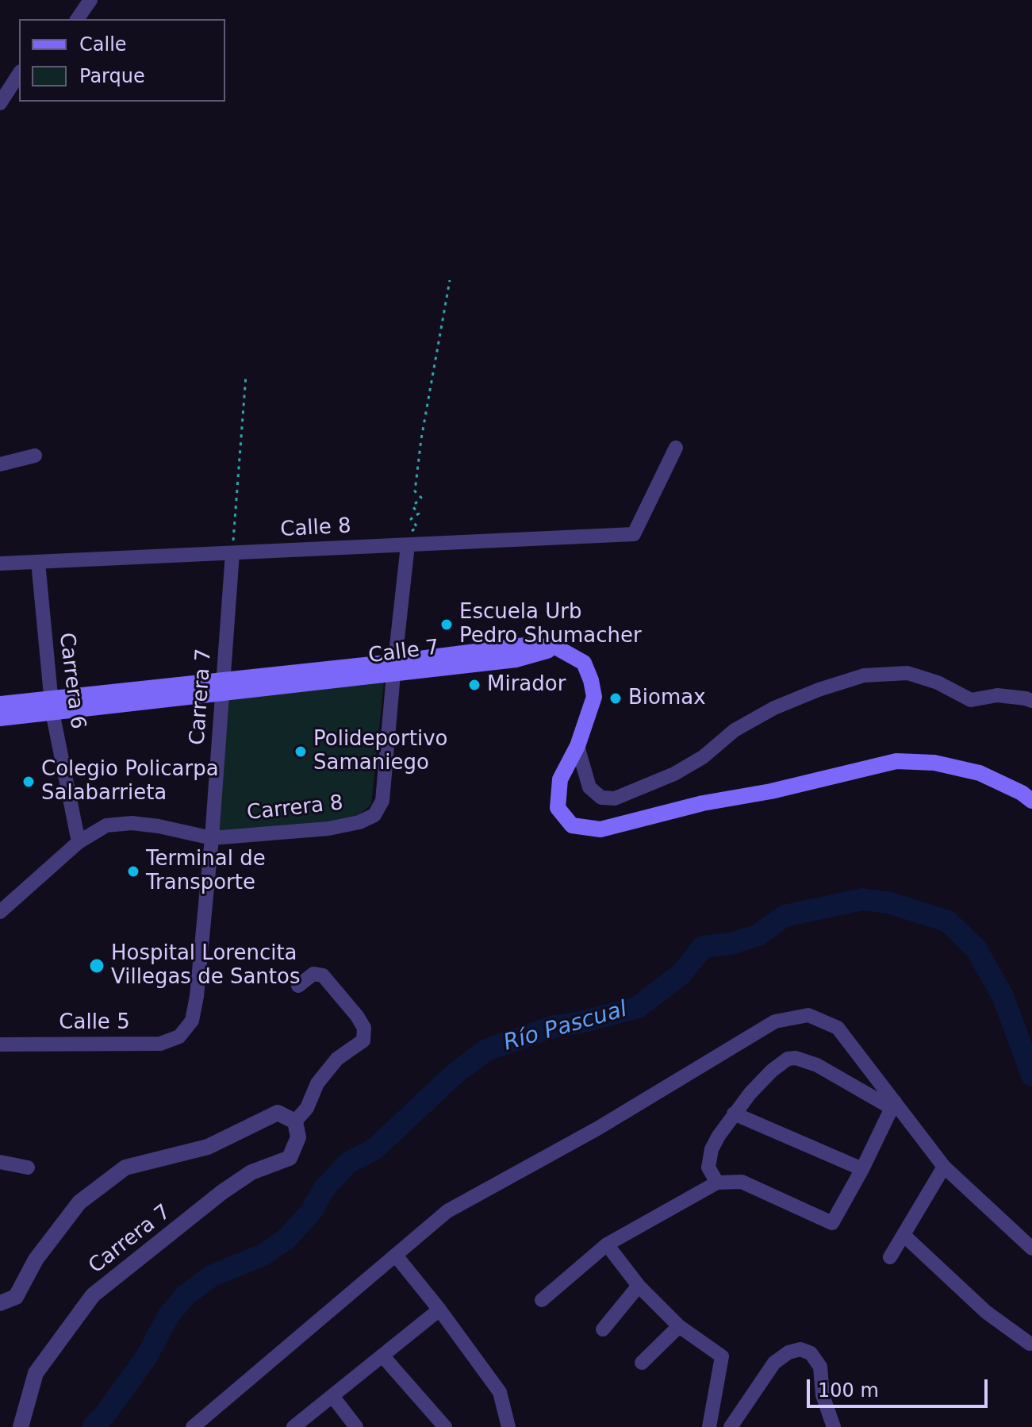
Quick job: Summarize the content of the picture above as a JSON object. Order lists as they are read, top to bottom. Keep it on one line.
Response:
{"streets":{"main road":["Calle 7"],"street":["Calle 8","Carrera 6","Carrera 7","Carrera 8","Calle 5"]},"crossings":[["Calle 8","Carrera 6"],["Calle 8","Carrera 7"],["Calle 8","Carrera 8"],["Calle 7","Carrera 6"],["Calle 7","Carrera 7"],["Calle 7","Carrera 8"],["Carrera 6","Carrera 8"],["Carrera 7","Carrera 8"],["Carrera 7","Calle 5"]],"water":["Río Pascual"],"places":["Escuela Urb Pedro Shumacher","Mirador","Biomax","Polideportivo Samaniego","Colegio Policarpa Salabarrieta","Terminal de Transporte","Hospital Lorencita Villegas de Santos"],"legend":["Calle","Parque"],"scale_bar":"100 m"}
